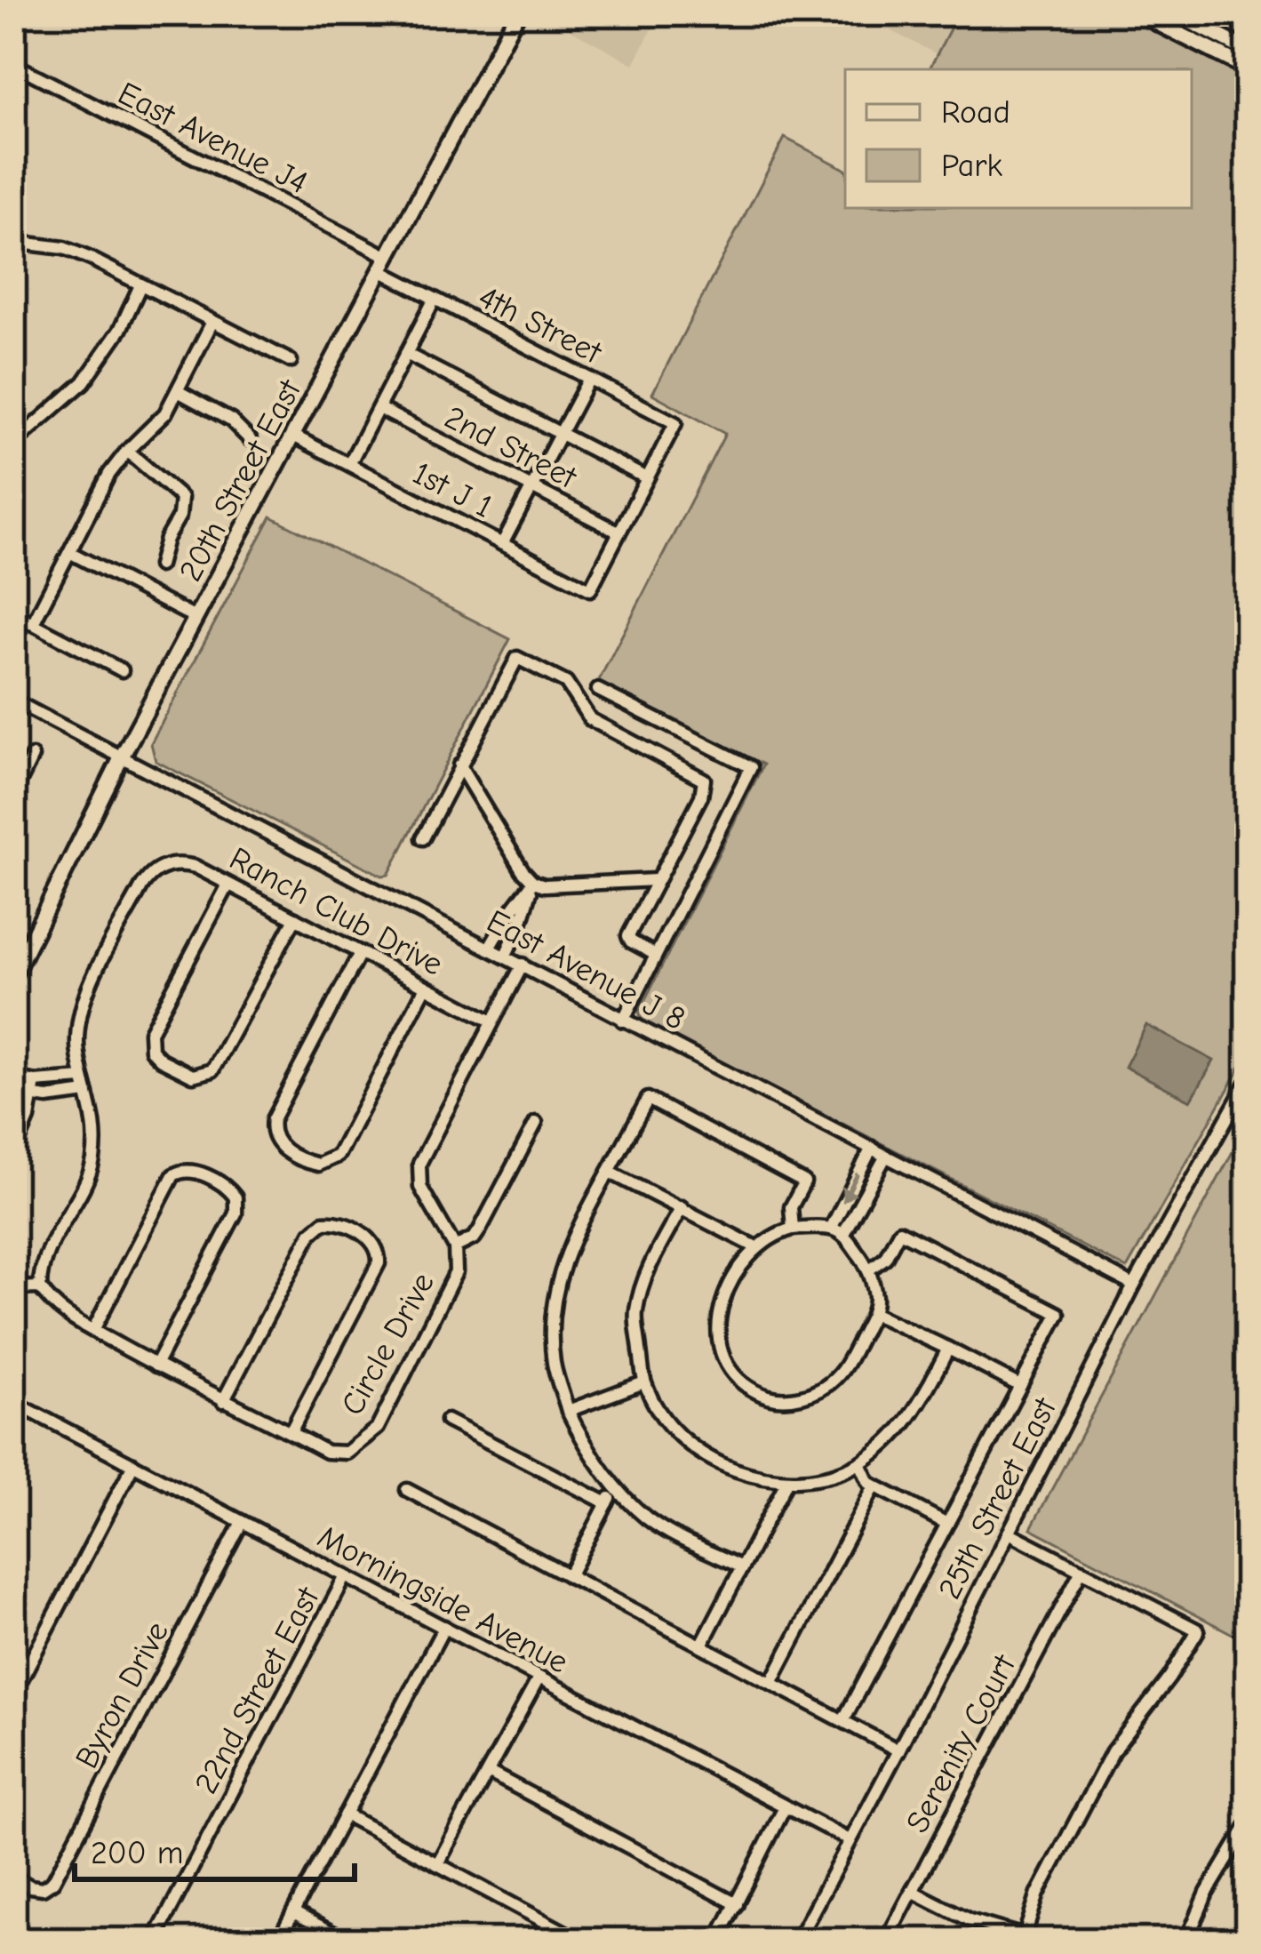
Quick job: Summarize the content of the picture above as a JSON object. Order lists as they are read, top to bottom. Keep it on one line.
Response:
{"streets":{"main road":["20th Street East"],"street":["East Avenue J4","4th Street","2nd Street","1st J 1","Ranch Club Drive","East Avenue J 8","Circle Drive","25th Street East","Morningside Avenue","22nd Street East","Byron Drive","Serenity Court"]},"crossings":[["East Avenue J4","4th Street"],["East Avenue J4","20th Street East"],["4th Street","20th Street East"],["2nd Street","1st J 1"],["20th Street East","1st J 1"],["20th Street East","East Avenue J 8"],["Ranch Club Drive","Circle Drive"],["East Avenue J 8","Circle Drive"],["East Avenue J 8","25th Street East"],["25th Street East","Morningside Avenue"],["Morningside Avenue","22nd Street East"],["Morningside Avenue","Byron Drive"]],"legend":["Road","Park"],"scale_bar":"200 m"}
